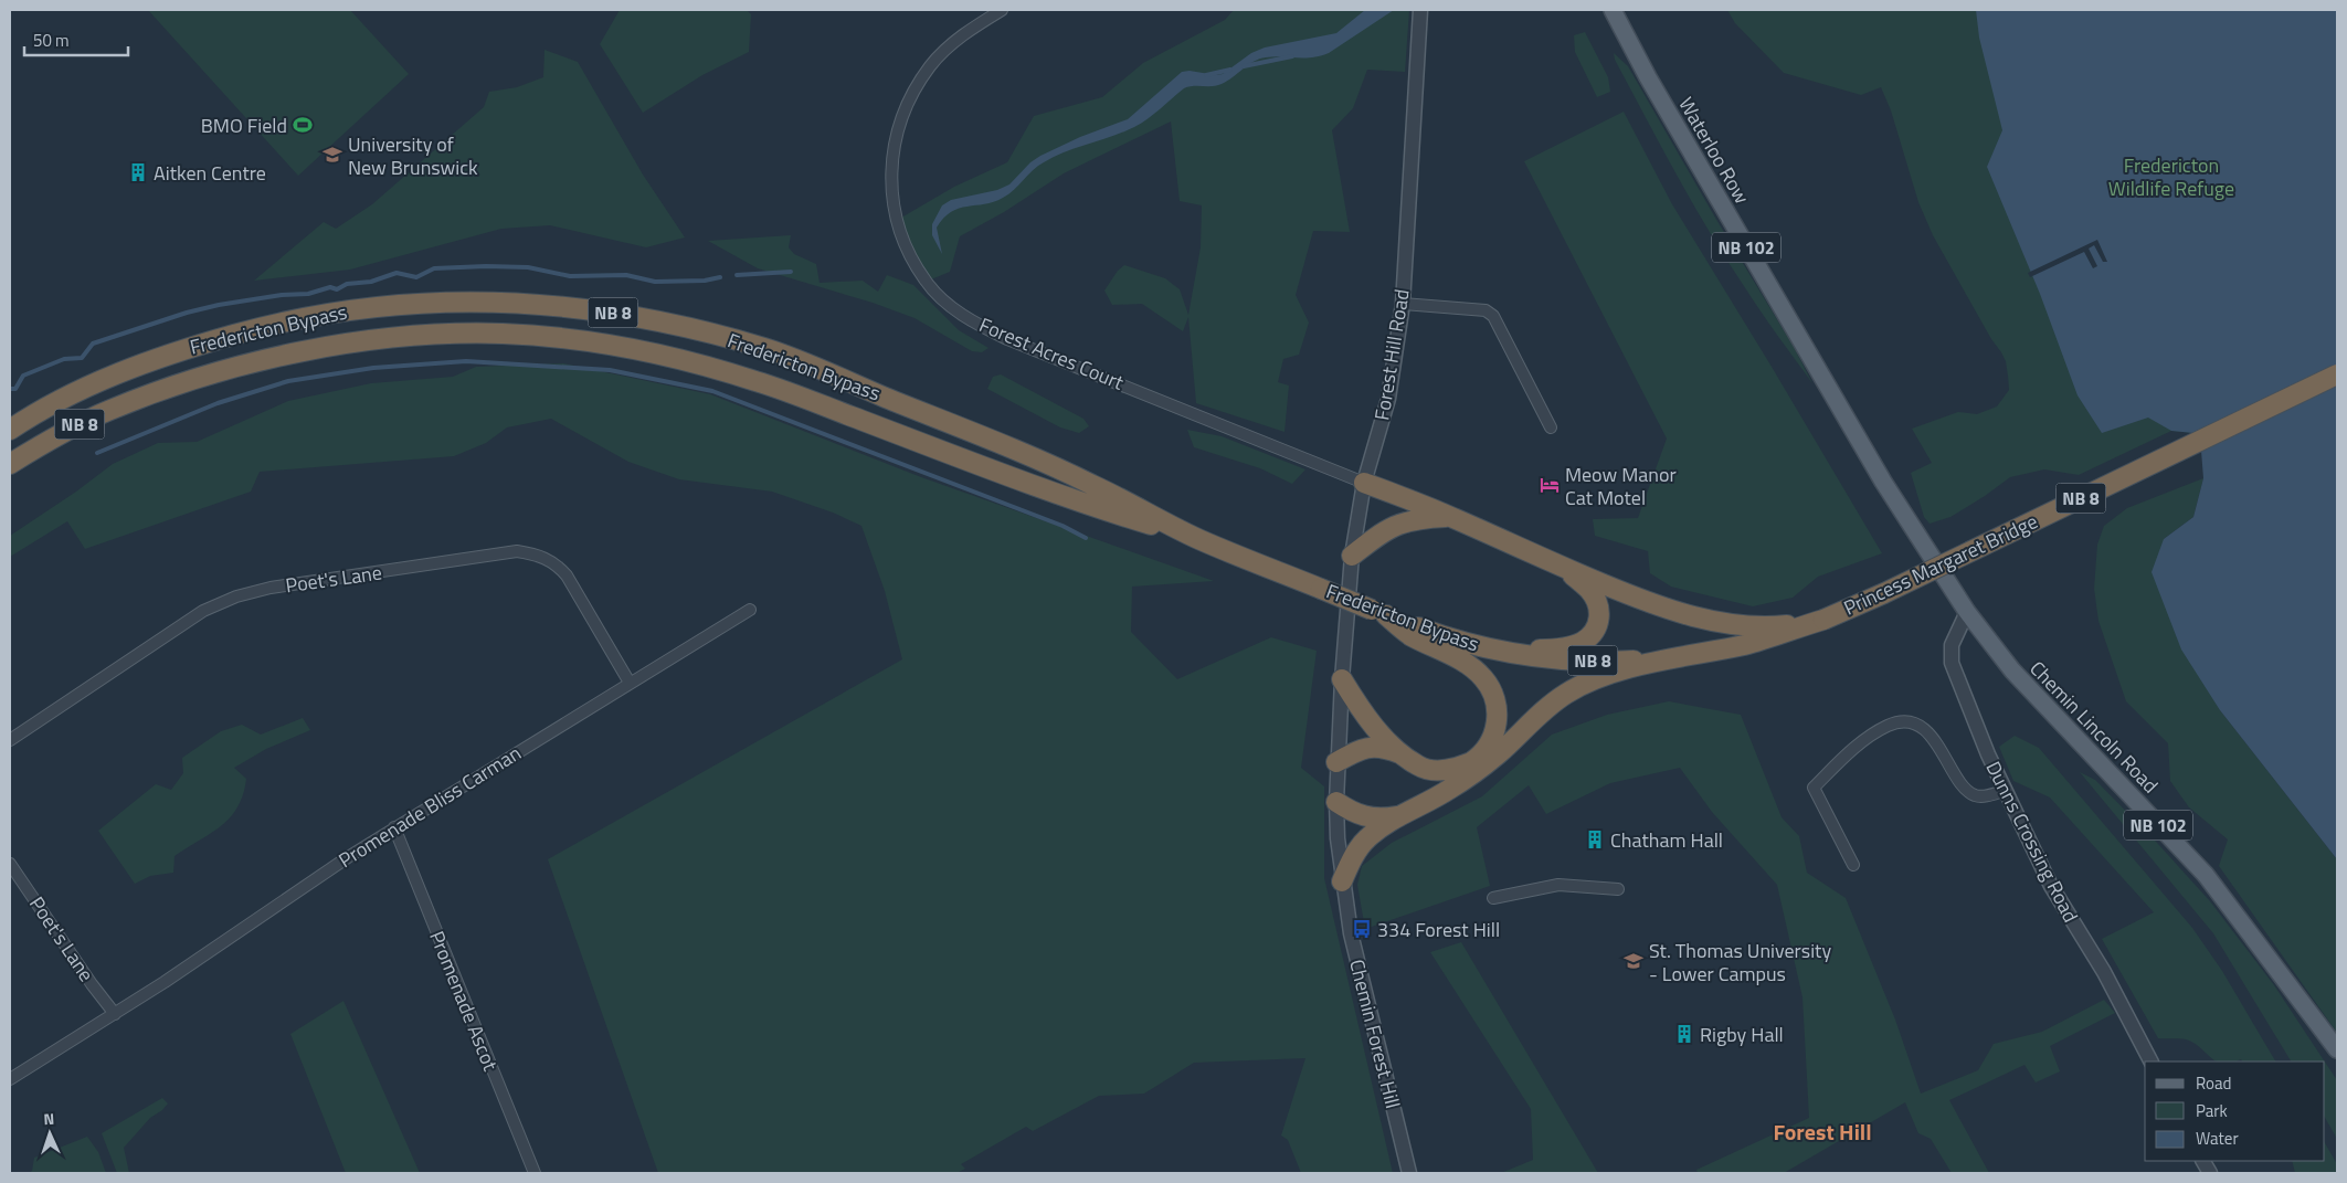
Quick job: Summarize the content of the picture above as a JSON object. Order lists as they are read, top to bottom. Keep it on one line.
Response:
{"streets":{"highway":["NB 8","Fredericton Bypass","Princess Margaret Bridge"],"main road":["Waterloo Row","NB 102","Chemin Lincoln Road"],"street":["Forest Acres Court","Forest Hill Road","Poet's Lane","Promenade Bliss Carman","Dunns Crossing Road","Promenade Ascot","Chemin Forest Hill"]},"crossings":[["Waterloo Row","Chemin Lincoln Road"],["Waterloo Row","Dunns Crossing Road"],["Fredericton Bypass","Princess Margaret Bridge"],["Forest Acres Court","Forest Hill Road"],["Forest Hill Road","Chemin Forest Hill"],["Poet's Lane","Promenade Bliss Carman"],["Chemin Lincoln Road","Dunns Crossing Road"],["Promenade Bliss Carman","Promenade Ascot"]],"districts":["Forest Hill"],"parks":["Fredericton Wildlife Refuge"],"places":{"sports":["BMO Field"],"school or university":["University of New Brunswick","St. Thomas University - Lower Campus"],"building":["Aitken Centre","Chatham Hall","Rigby Hall"],"hotel":["Meow Manor Cat Motel"],"bus stop":["334 Forest Hill"]},"legend":["Road","Park","Water"],"scale_bar":"50 m","north":"top"}
